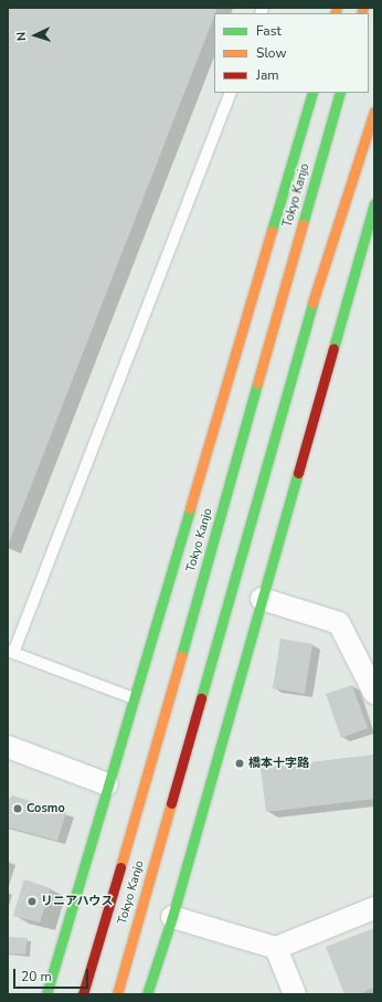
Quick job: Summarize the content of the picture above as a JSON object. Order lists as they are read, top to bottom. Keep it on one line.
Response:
{"streets":{"highway":["Tokyo Kanjo"]},"places":["橋本十字路","Cosmo","リニアハウス"],"legend":["Fast","Slow","Jam"],"scale_bar":"20 m","north":"left"}
